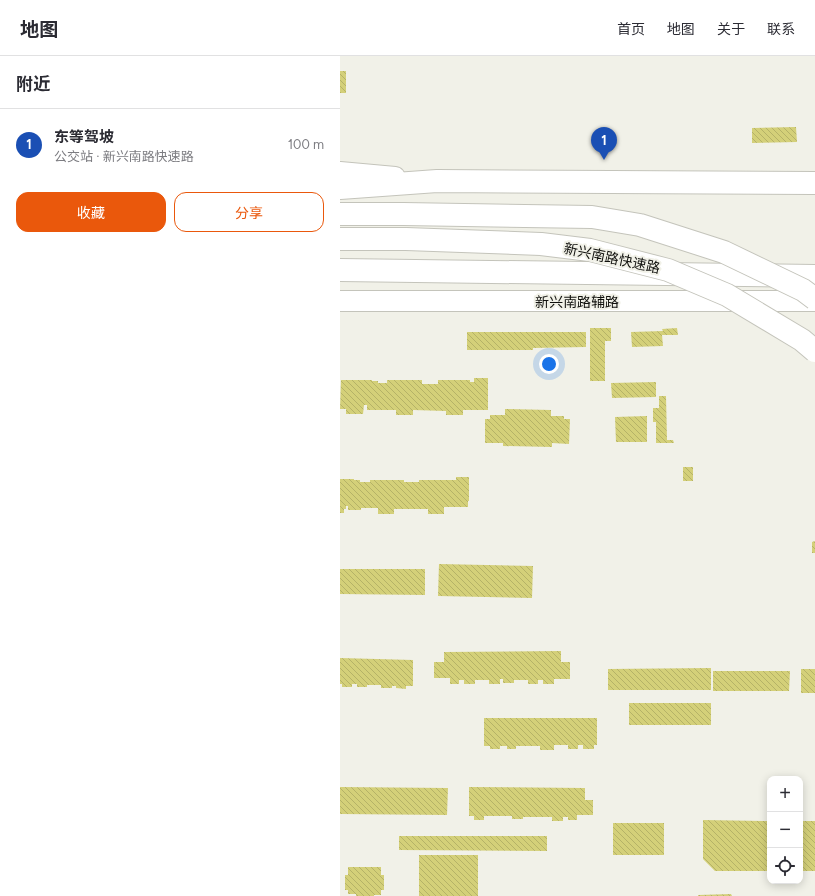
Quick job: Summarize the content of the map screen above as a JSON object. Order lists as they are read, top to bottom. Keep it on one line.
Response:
{"streets":{"main road":["新兴南路快速路"],"street":["新兴南路辅路"]},"page":{"header":"地图","nav":["首页","地图","关于","联系"],"heading":"附近","list":[{"mark":"1","name":"东等驾坡","note":"公交站 · 新兴南路快速路","value":"100 m"}],"pins":"1","buttons":["收藏","分享"],"map_buttons":["+","−"]}}
